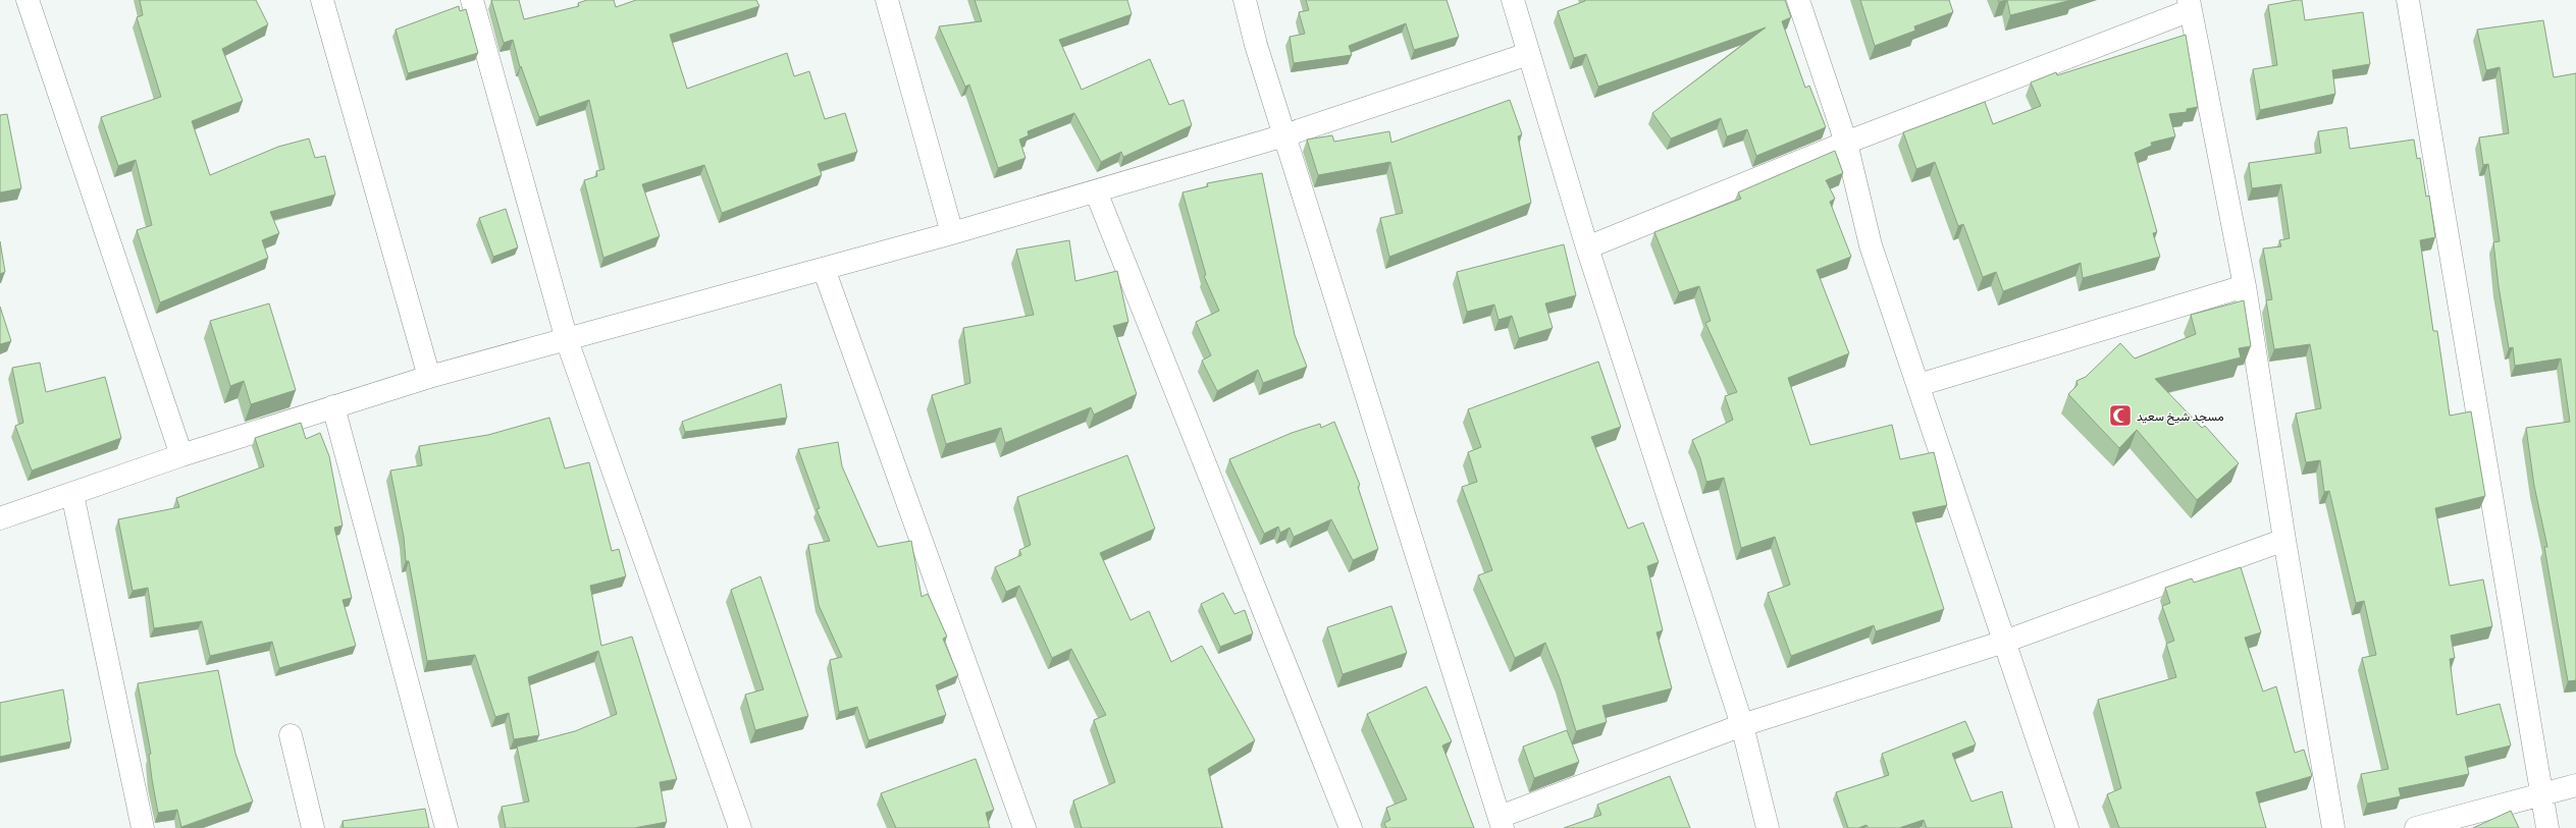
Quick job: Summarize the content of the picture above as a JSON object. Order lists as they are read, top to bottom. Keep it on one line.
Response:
{"places":{"mosque":["مسجد شيخ سعيد"]}}
